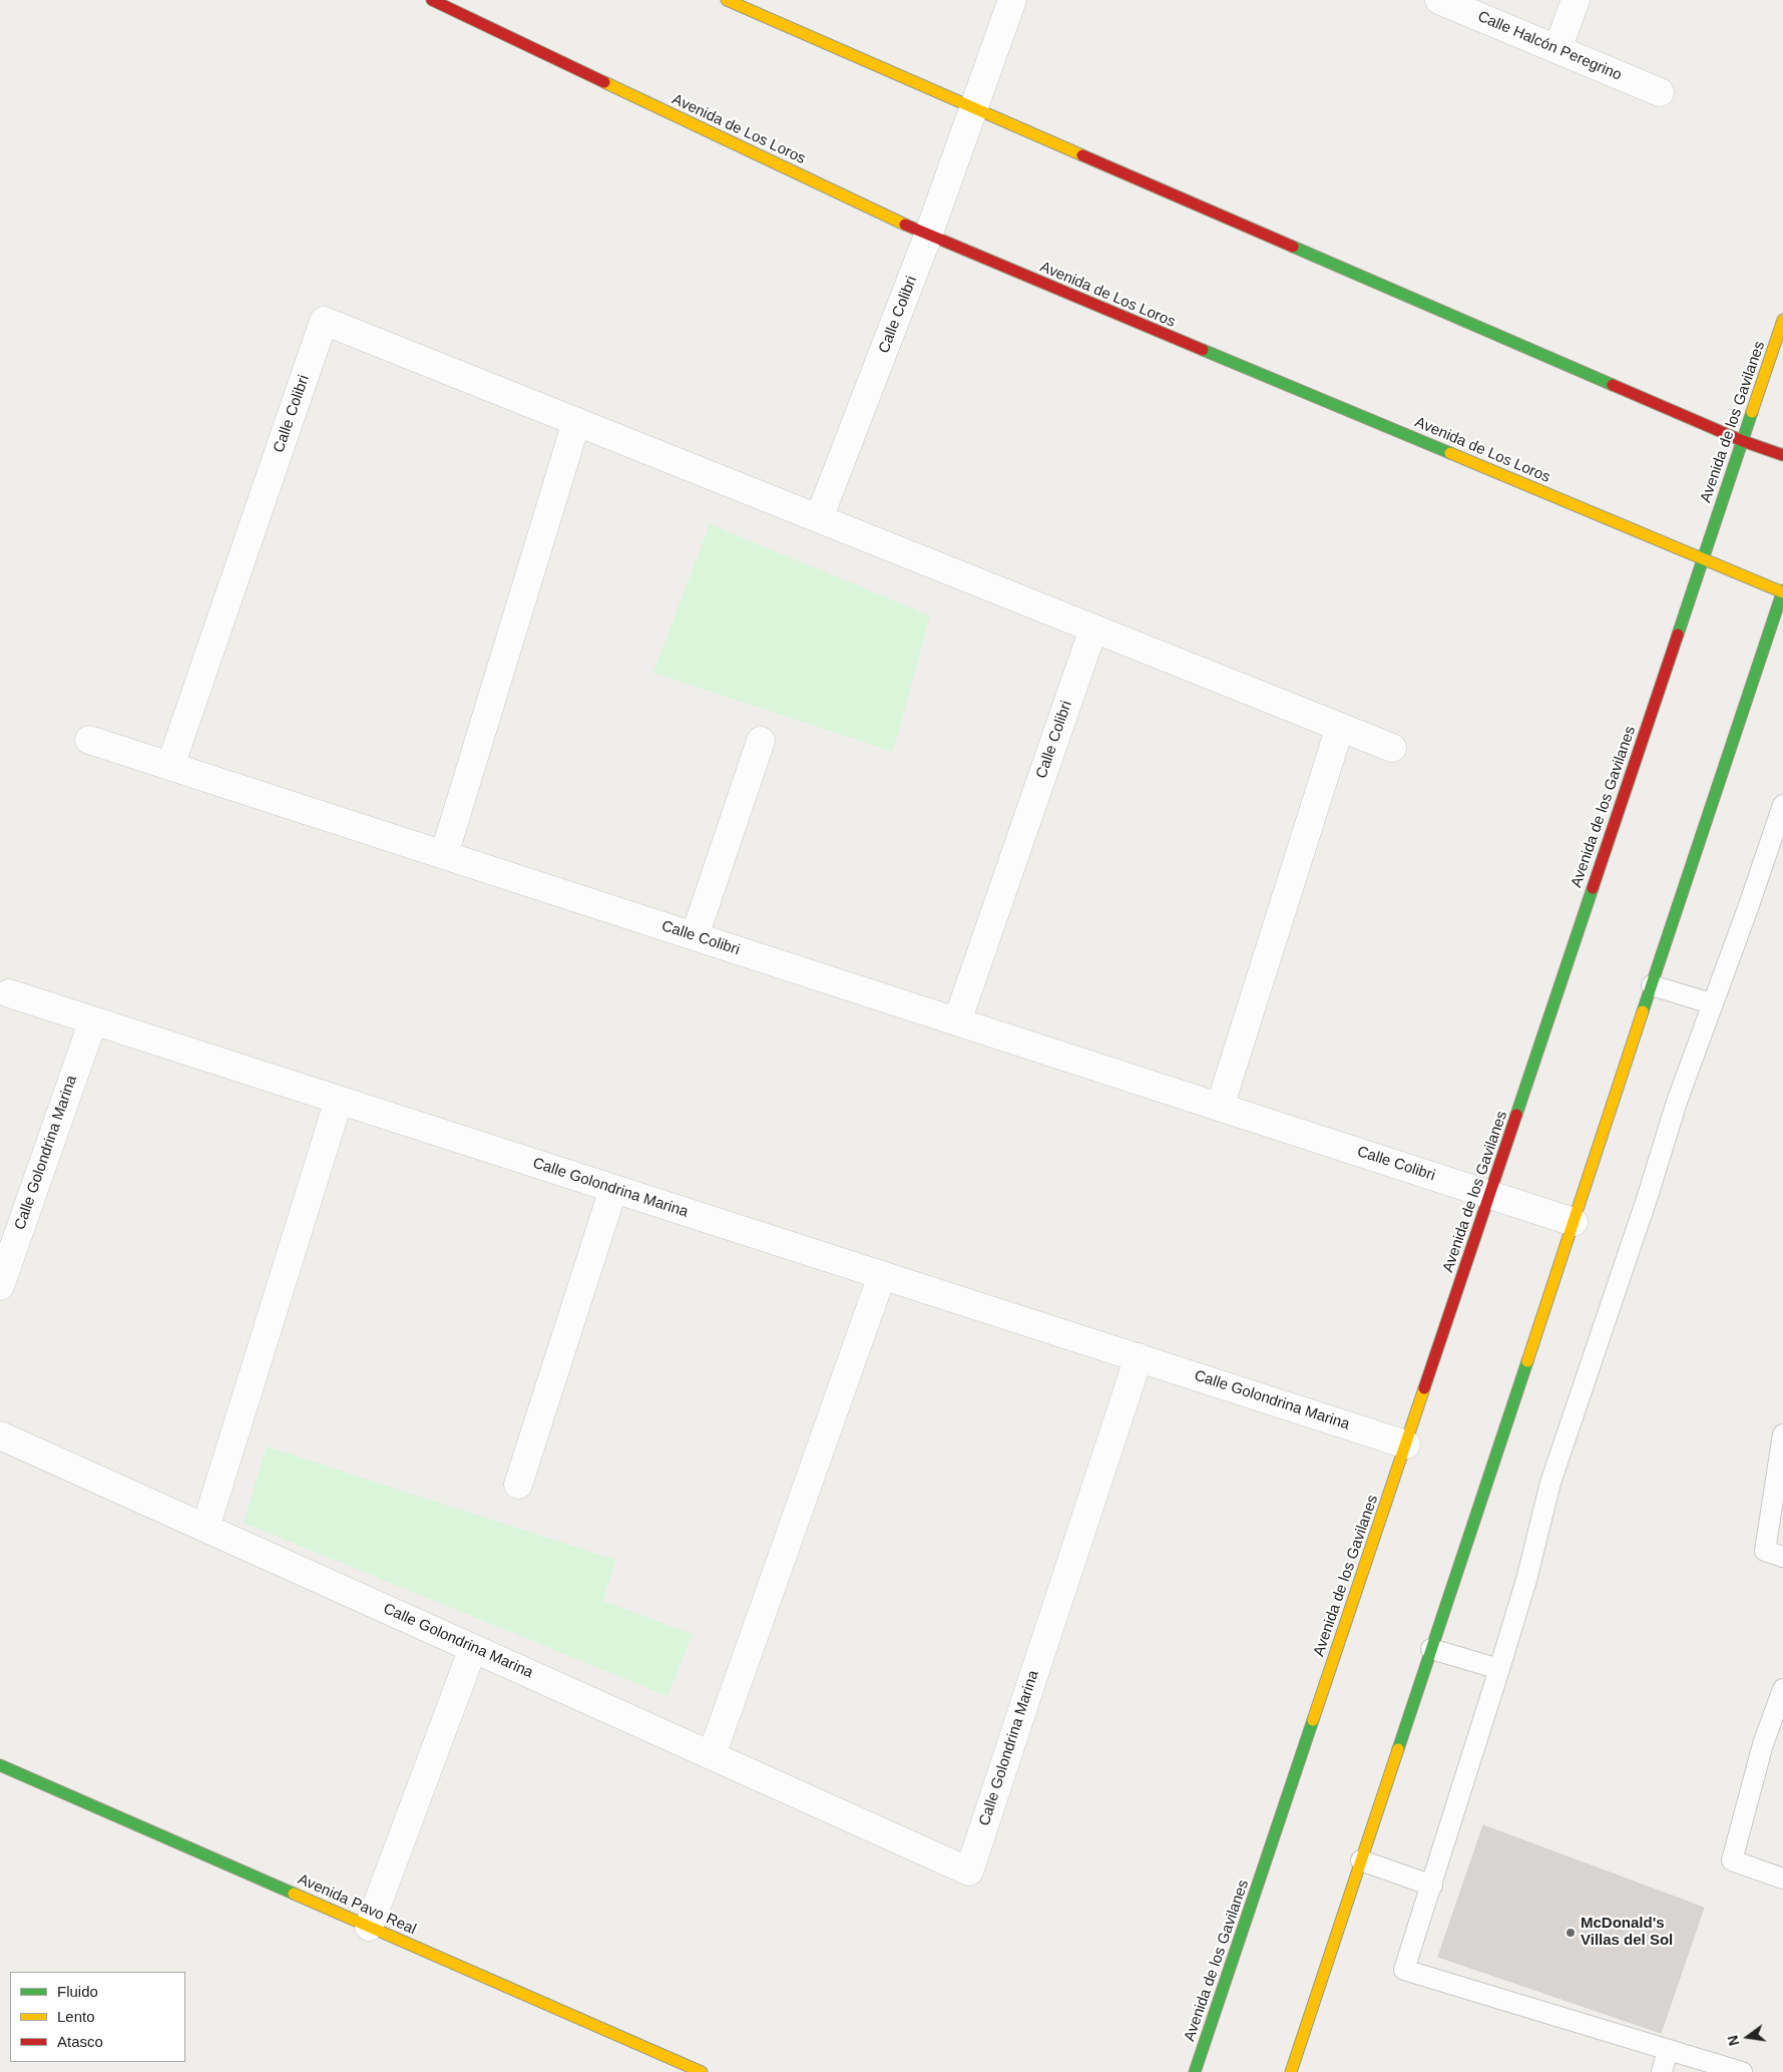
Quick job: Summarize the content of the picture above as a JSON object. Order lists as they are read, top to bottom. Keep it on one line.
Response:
{"streets":{"main road":["Avenida de Los Loros","Avenida de los Gavilanes","Avenida Pavo Real"],"street":["Calle Halcón Peregrino","Calle Colibri","Calle Golondrina Marina"]},"crossings":[["Avenida de Los Loros","Calle Colibri"],["Avenida de Los Loros","Avenida de los Gavilanes"],["Calle Colibri","Avenida de los Gavilanes"],["Avenida de los Gavilanes","Calle Golondrina Marina"]],"places":["McDonald's Villas del Sol"],"legend":["Fluido","Lento","Atasco"],"north":"left"}
